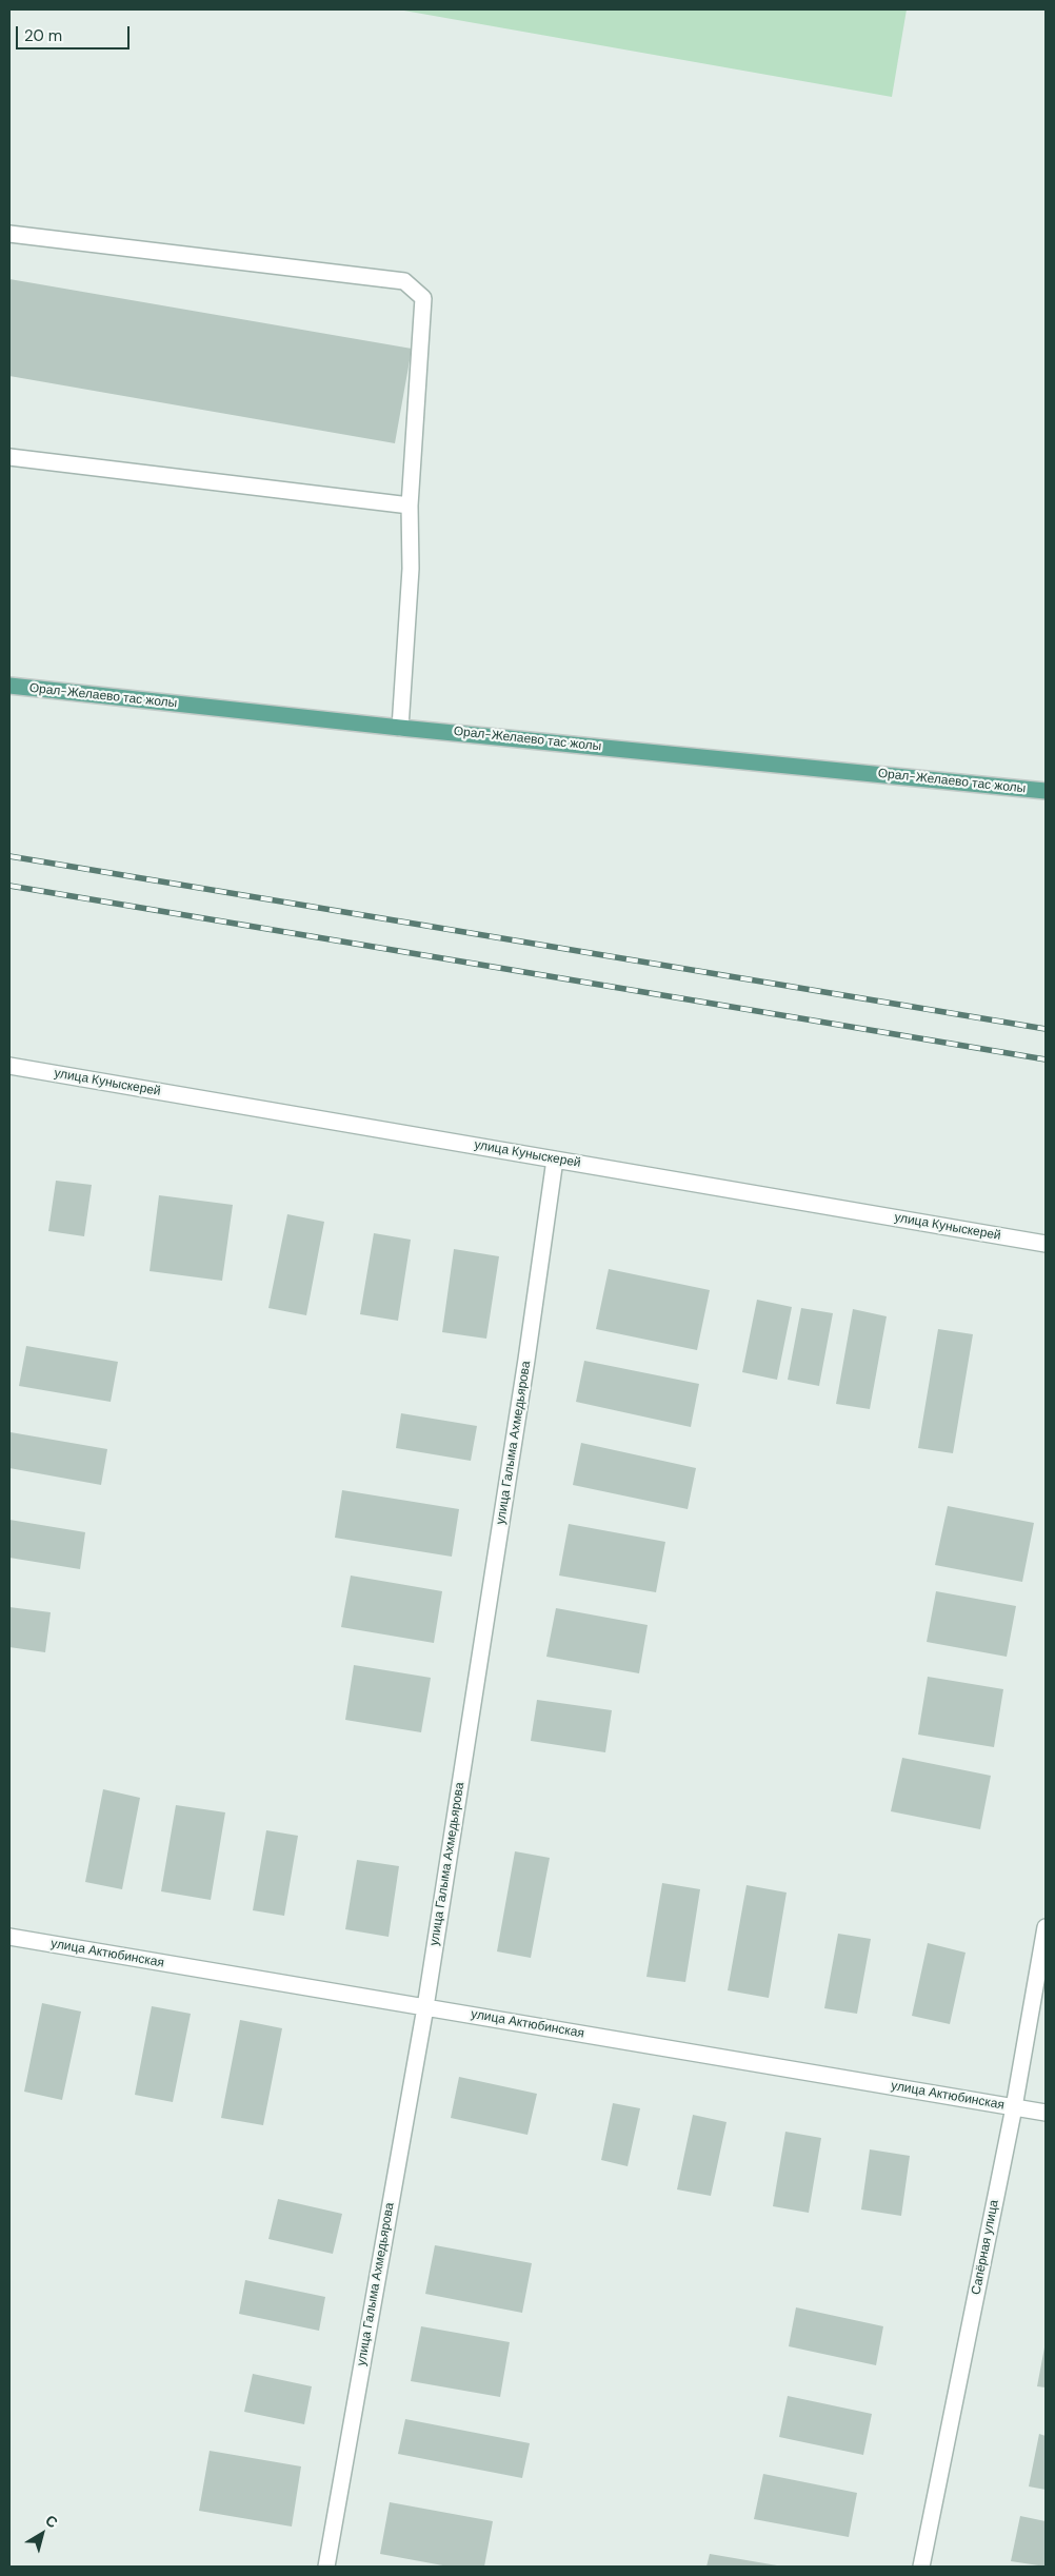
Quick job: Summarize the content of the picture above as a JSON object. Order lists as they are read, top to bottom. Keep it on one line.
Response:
{"streets":{"main road":["Орал-Желаево тас жолы"],"street":["улица Куныскерей","улица Галыма Ахмедьярова","улица Актюбинская","Сапёрная улица"]},"crossings":[["улица Куныскерей","улица Галыма Ахмедьярова"],["улица Галыма Ахмедьярова","улица Актюбинская"],["улица Актюбинская","Сапёрная улица"]],"scale_bar":"20 m","north":"top right"}
